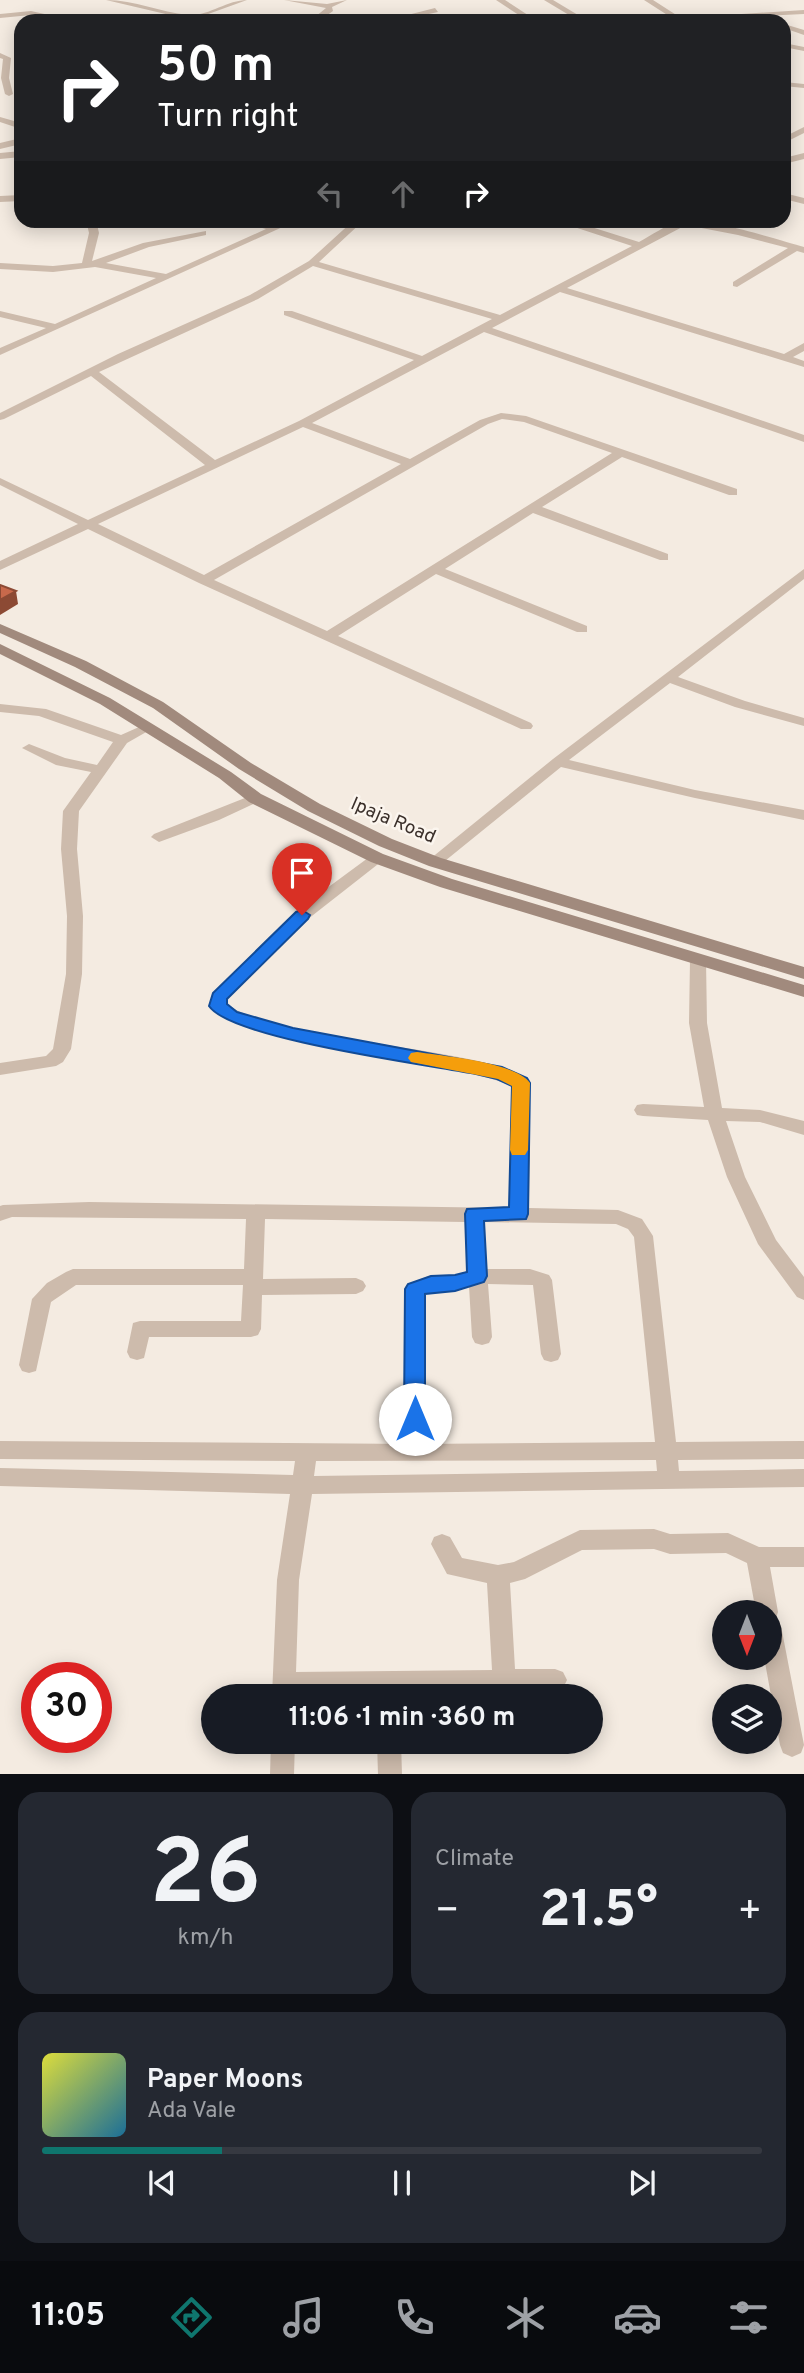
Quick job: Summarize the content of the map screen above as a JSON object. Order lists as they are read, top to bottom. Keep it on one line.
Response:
{"streets":{"main road":["Ipaja Road"]},"north":"bottom","page":{"turn":["50 m","Turn right"],"limit":"30","trip":"11:06 · 1 min · 360 m","tile":[["26","km/h"],"Climate"],"heat":["−","21.5°","+"],"song":["Paper Moons","Ada Vale"],"tabs":"11:05"}}
